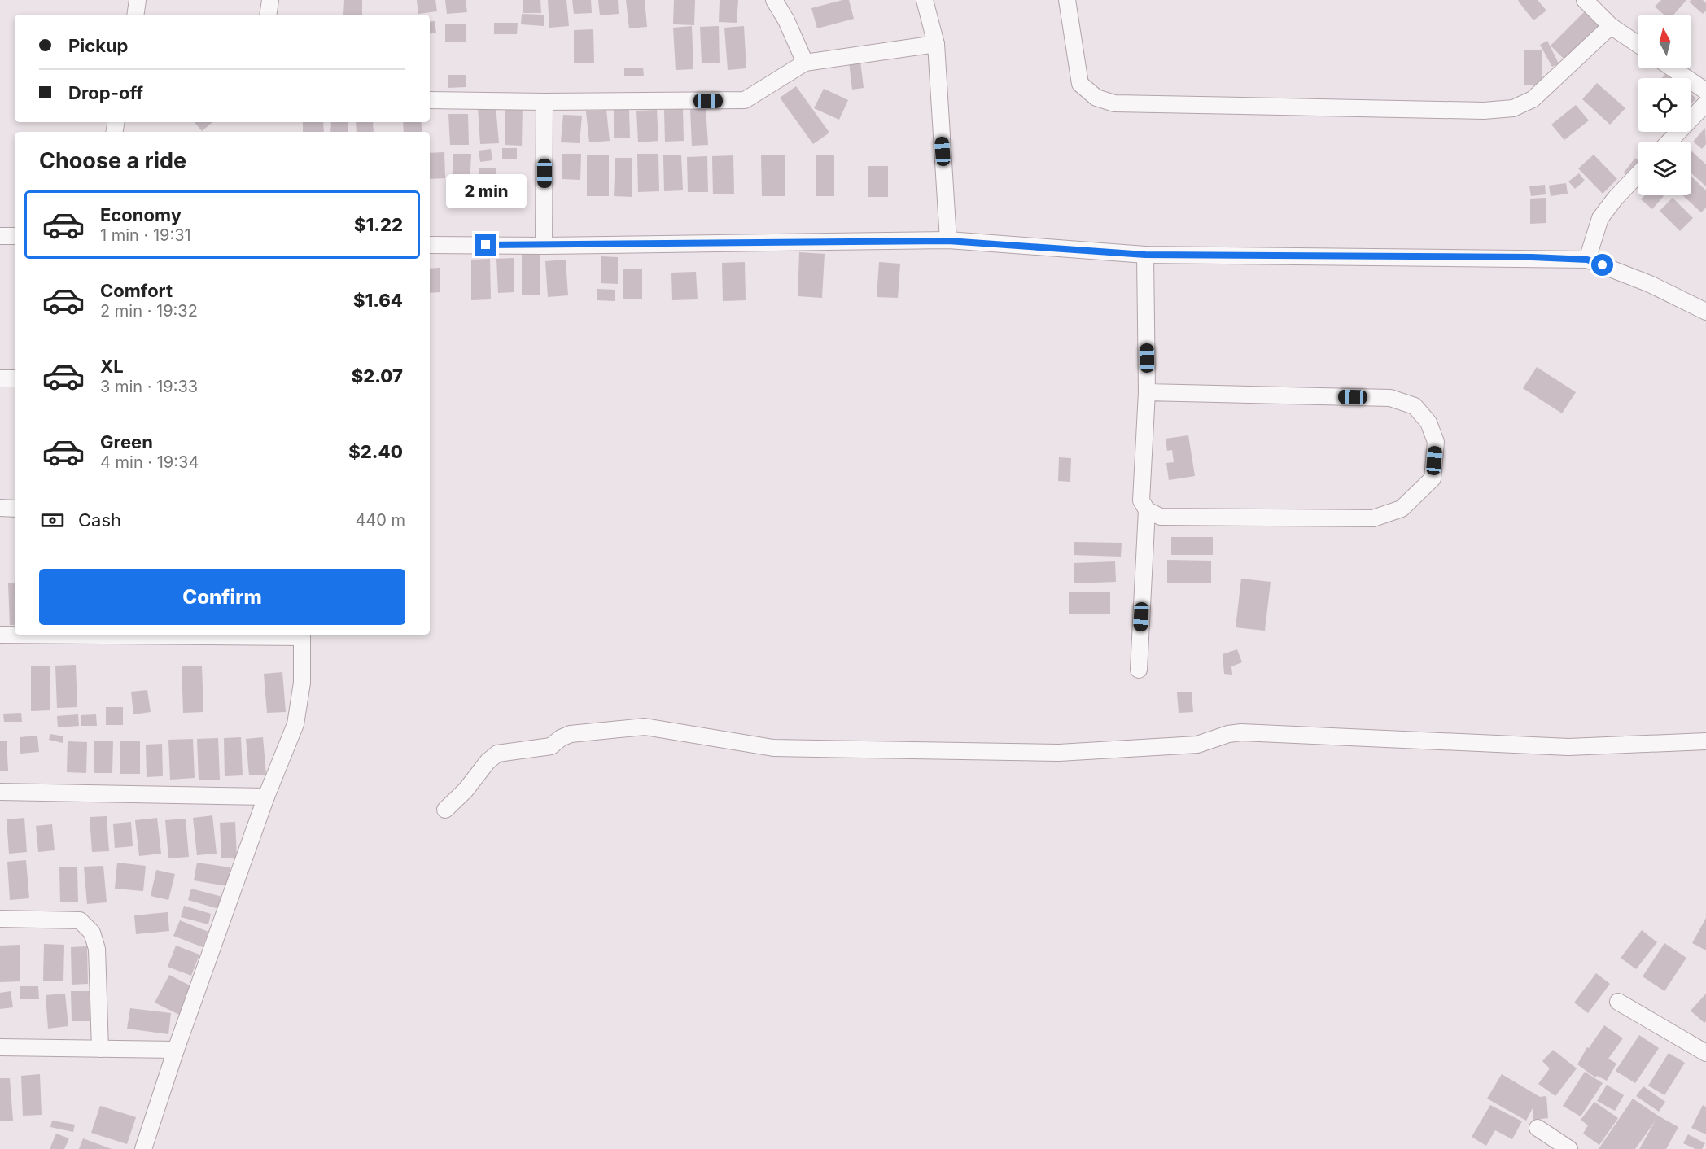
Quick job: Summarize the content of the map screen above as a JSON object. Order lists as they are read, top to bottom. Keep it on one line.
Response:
{"north":"top","page":{"banner":["Pickup","Drop-off"],"heading":"Choose a ride","bubble":"2 min","list":[{"name":"Economy","note":"1 min · 19:31","value":"$1.22"},{"name":"Comfort","note":"2 min · 19:32","value":"$1.64"},{"name":"XL","note":"3 min · 19:33","value":"$2.07"},{"name":"Green","note":"4 min · 19:34","value":"$2.40"}],"pay":["Cash","440 m"],"buttons":"Confirm"}}
